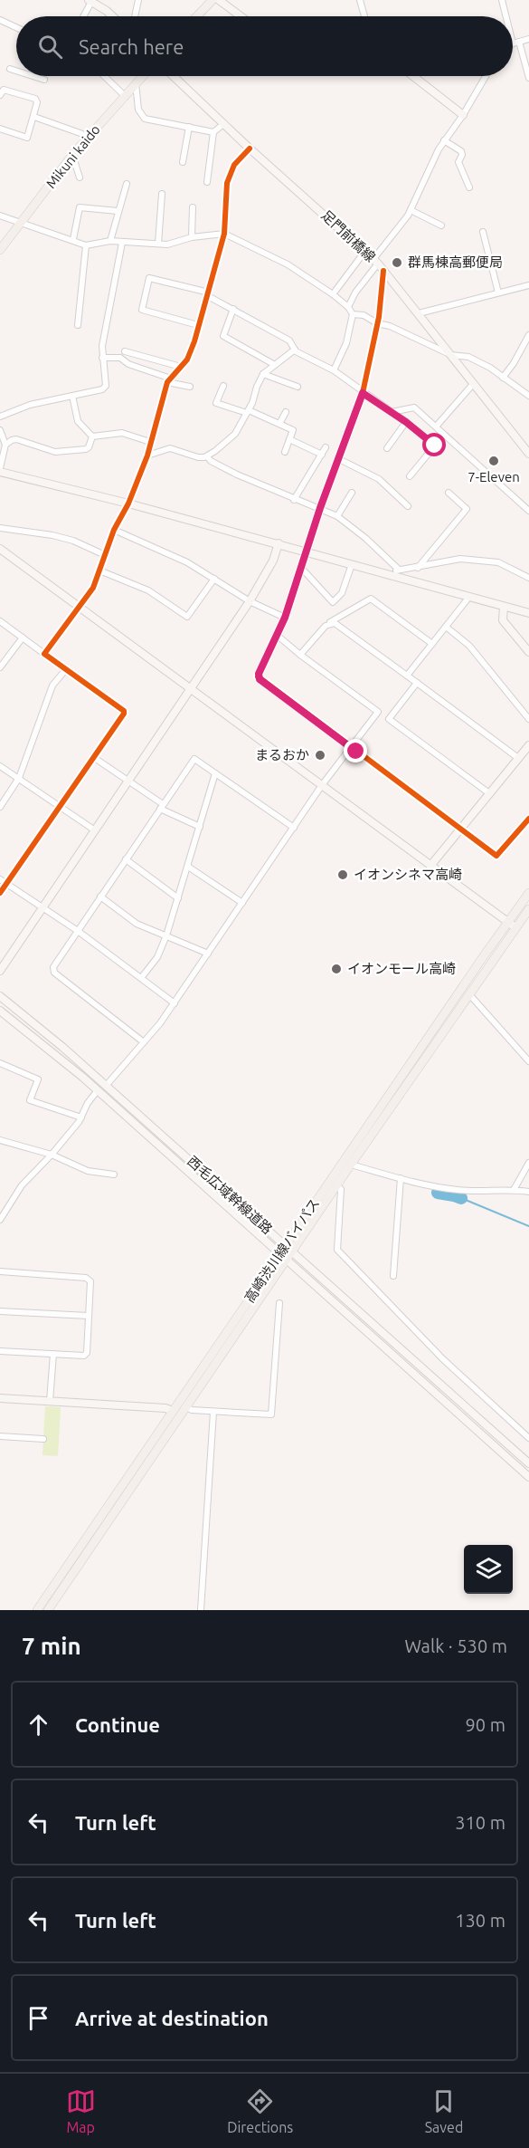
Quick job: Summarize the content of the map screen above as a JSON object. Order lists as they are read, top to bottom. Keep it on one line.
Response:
{"streets":{"main road":["Mikuni kaido","高崎渋川線バイパス"],"street":["足門前橋線","西毛広域幹線道路"]},"crossings":[["西毛広域幹線道路","高崎渋川線バイパス"]],"places":["群馬棟高郵便局","7-Eleven","まるおか","イオンシネマ高崎","イオンモール高崎"],"page":{"search":"Search here","heading":["7 min","Walk · 530 m"],"list":[["Continue","90 m"],["Turn left","310 m"],["Turn left","130 m"],"Arrive at destination"],"nav":["Map","Directions","Saved"]}}
